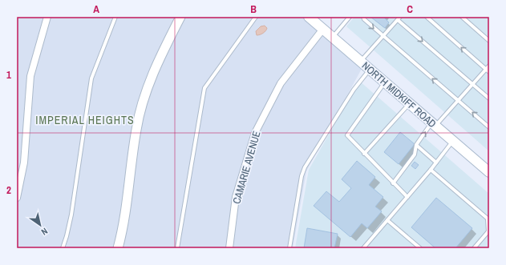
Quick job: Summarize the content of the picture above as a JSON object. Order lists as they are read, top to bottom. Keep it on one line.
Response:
{"streets":{"main road":["NORTH MIDKIFF ROAD"],"street":["CAMARIE AVENUE"]},"crossings":[["NORTH MIDKIFF ROAD","CAMARIE AVENUE"]],"districts":["IMPERIAL HEIGHTS"],"north":"bottom right","grid":{"columns":["A","B","C"],"rows":["1","2"]}}
